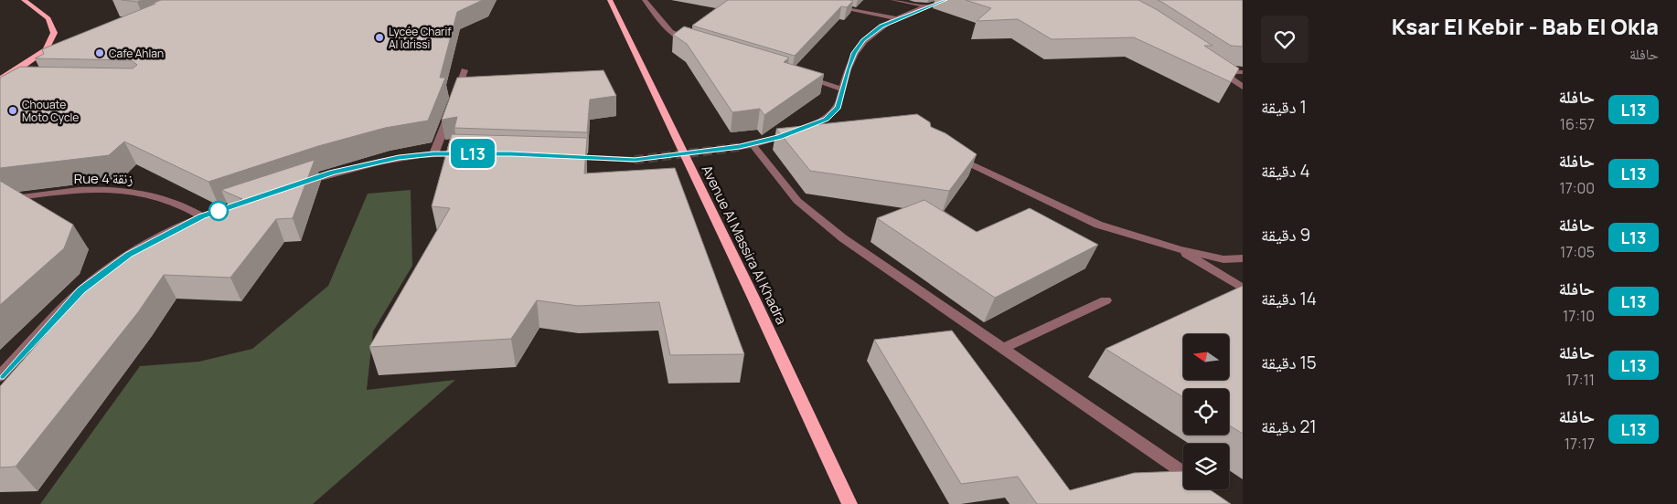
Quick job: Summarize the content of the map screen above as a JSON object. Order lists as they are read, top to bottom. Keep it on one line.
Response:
{"streets":{"main road":["Avenue Al Massira Al Khadra"],"street":["Rue 4 زنقة"]},"places":["Lycée Charif Al Idrissi","Cafe Ahlan","Chouate Moto Cycle"],"lines":["bus line L13"],"north":"left","page":{"heading":["Ksar El Kebir - Bab El Okla","حافلة"],"on_map":"L13","list":[{"mark":"L13","name":"حافلة","note":"16:57","value":"1 دقيقة"},{"mark":"L13","name":"حافلة","note":"17:00","value":"4 دقيقة"},{"mark":"L13","name":"حافلة","note":"17:05","value":"9 دقيقة"},{"mark":"L13","name":"حافلة","note":"17:10","value":"14 دقيقة"},{"mark":"L13","name":"حافلة","note":"17:11","value":"15 دقيقة"},{"mark":"L13","name":"حافلة","note":"17:17","value":"21 دقيقة"}]}}
